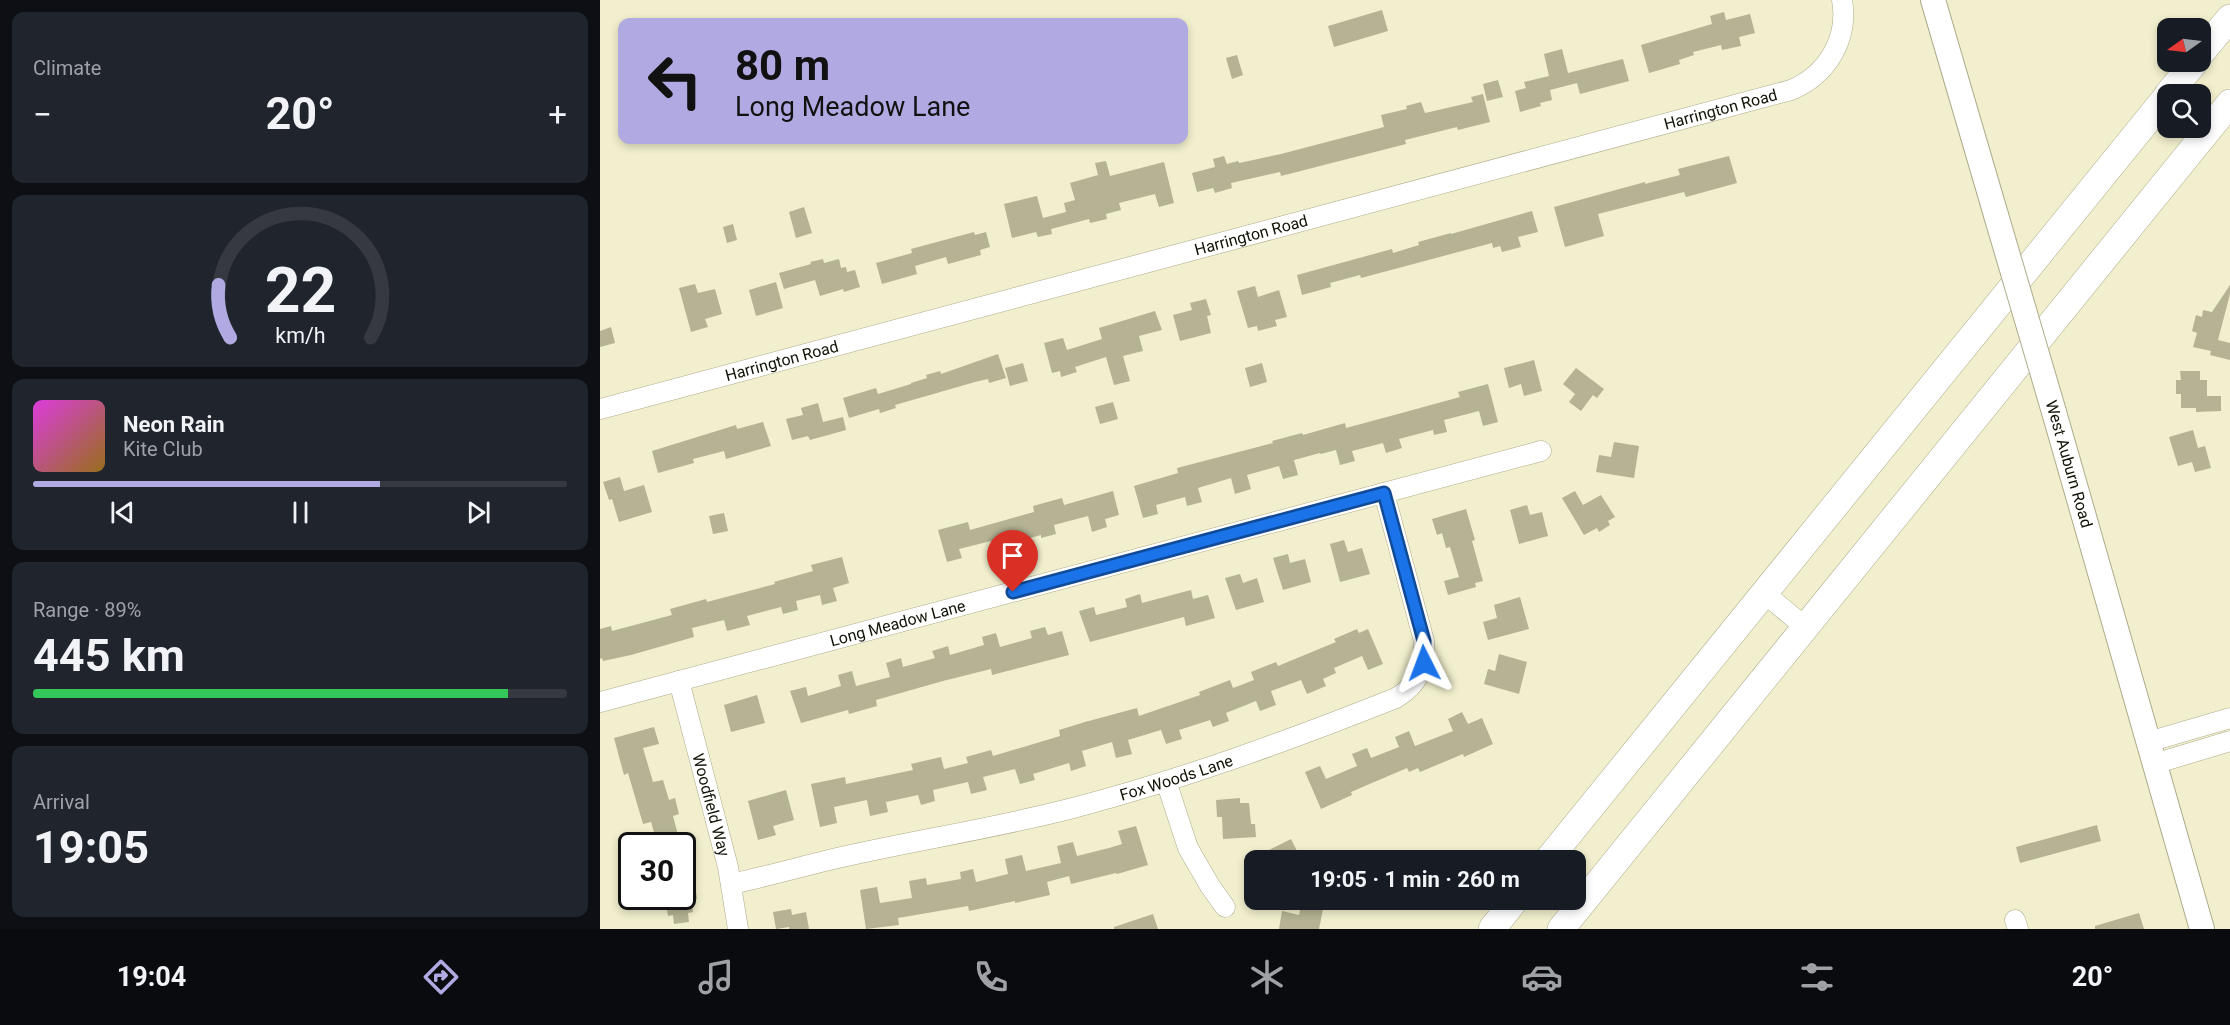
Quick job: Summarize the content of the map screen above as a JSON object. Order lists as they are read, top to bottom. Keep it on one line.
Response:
{"streets":{"main road":["West Auburn Road"],"street":["Harrington Road","Long Meadow Lane","Fox Woods Lane","Woodfield Way"]},"crossings":[["Long Meadow Lane","Fox Woods Lane"],["Long Meadow Lane","Woodfield Way"],["Fox Woods Lane","Woodfield Way"]],"north":"left","page":{"tile":["Climate",["Range · 89%","445 km"],["Arrival","19:05"]],"turn":["80 m","Long Meadow Lane"],"heat":["−","20°","+"],"song":["Neon Rain","Kite Club"],"limit":"30","trip":"19:05 · 1 min · 260 m","tabs":["19:04","20°"],"gauge":["22","km/h"]}}
